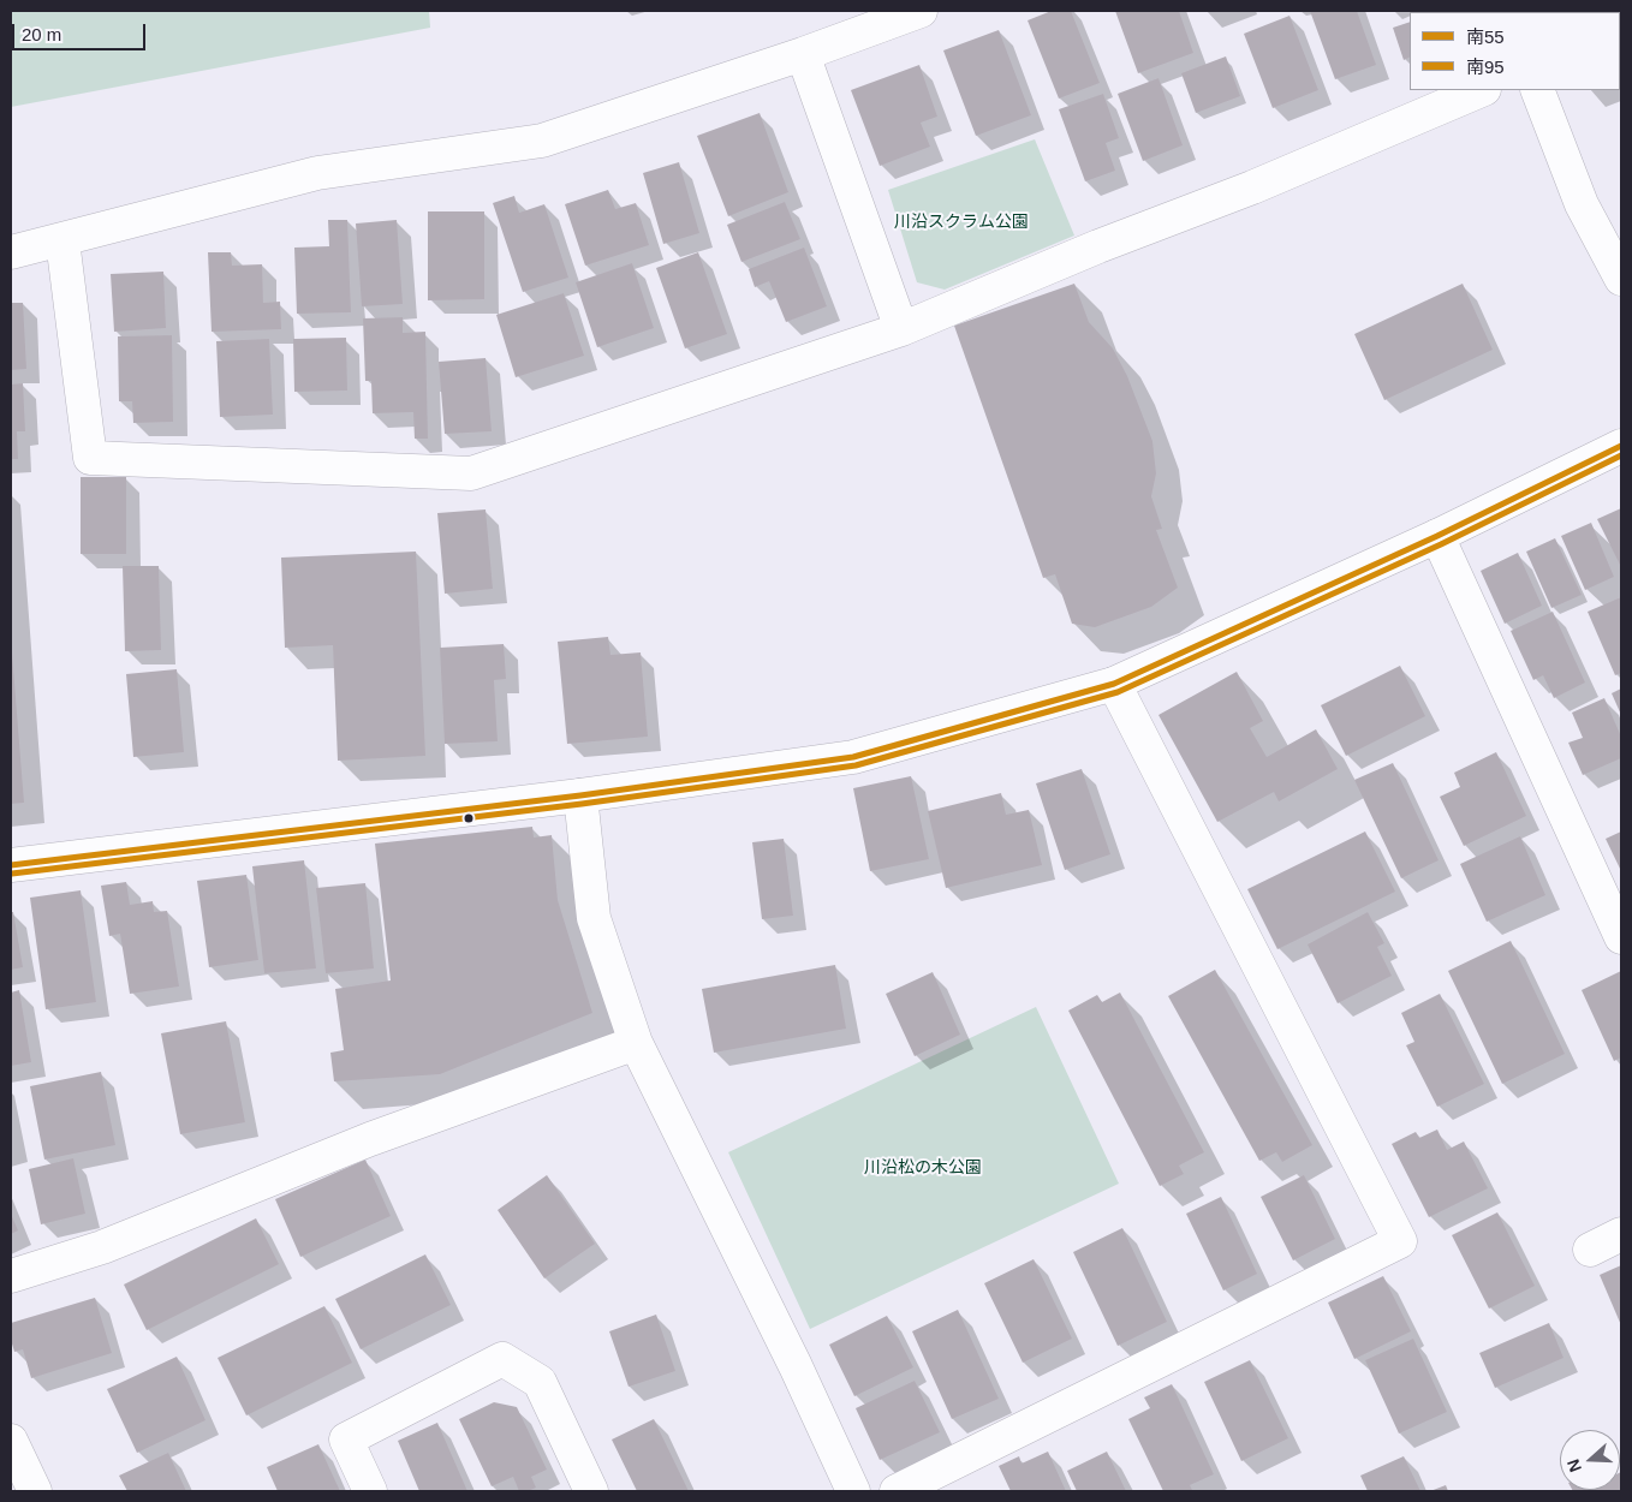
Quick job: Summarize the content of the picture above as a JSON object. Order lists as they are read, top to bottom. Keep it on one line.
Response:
{"parks":["川沿スクラム公園","川沿松の木公園"],"lines":["transit line 南55","transit line 南95"],"legend":["南55","南95"],"scale_bar":"20 m","north":"left"}
